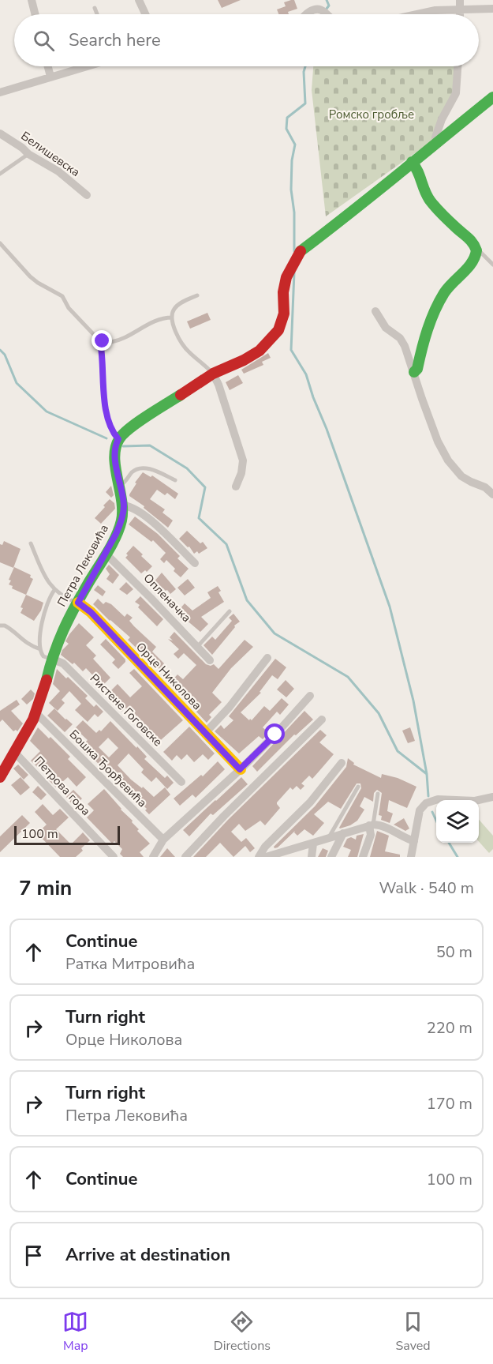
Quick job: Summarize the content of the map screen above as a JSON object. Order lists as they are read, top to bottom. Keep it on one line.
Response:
{"streets":{"street":["Белишевска","Петра Лековића","Опленачка","Орце Николова","Ристене Гоговске","Бошка Ђорђевића","Петрова гора"]},"crossings":[["Петра Лековића","Опленачка"],["Петра Лековића","Орце Николова"],["Петра Лековића","Ристене Гоговске"],["Петра Лековића","Бошка Ђорђевића"],["Петра Лековића","Петрова гора"]],"parks":["Ромско гробље"],"scale_bar":"100 m","page":{"search":"Search here","scale":"100 m","heading":["7 min","Walk · 540 m"],"list":[["Continue","Ратка Митровића","50 m"],["Turn right","Орце Николова","220 m"],["Turn right","Петра Лековића","170 m"],["Continue","100 m"],"Arrive at destination"],"nav":["Map","Directions","Saved"]}}
